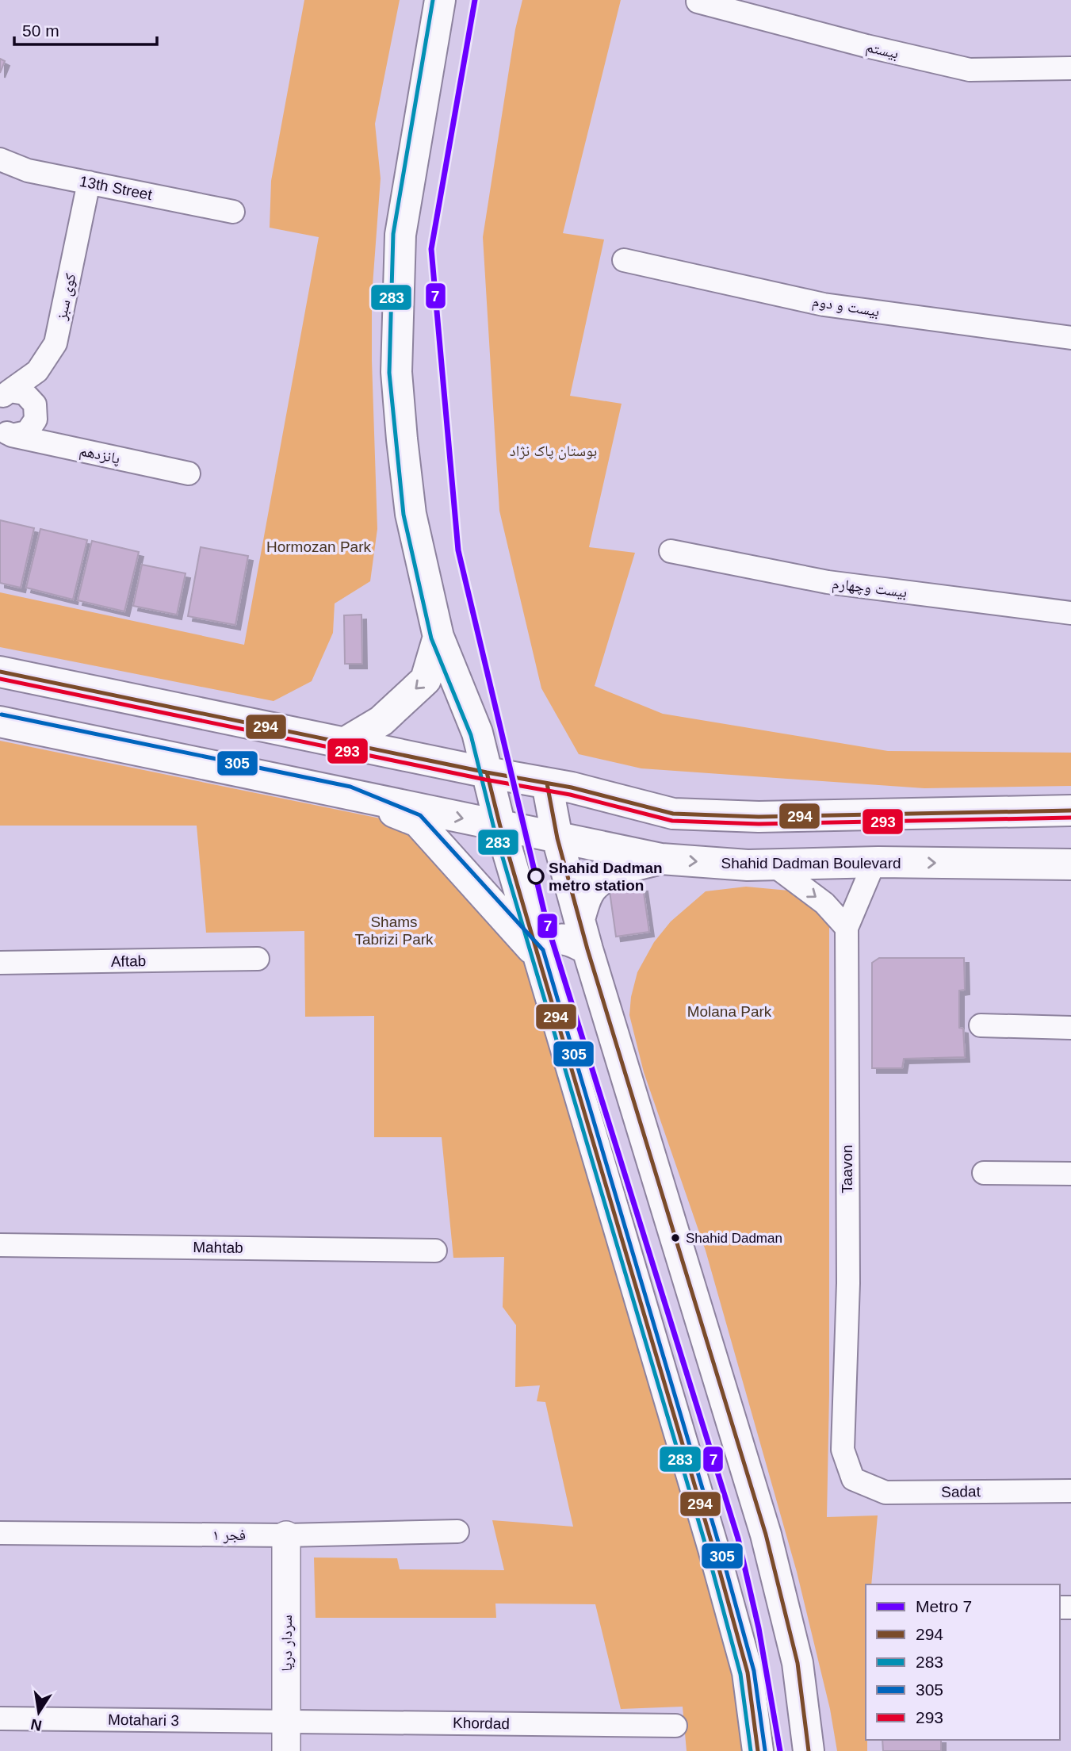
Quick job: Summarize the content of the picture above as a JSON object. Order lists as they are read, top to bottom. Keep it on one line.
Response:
{"streets":{"main road":["Shahid Dadman Boulevard"],"street":["بیستم","13th Street","کوی سبز","بیست و دوم","پانزدهم","بیست وچهارم","Aftab","Taavon","Mahtab","Sadat","فجر ۱","سردار دریا","Motahari 3","Khordad"]},"crossings":[["13th Street","کوی سبز"],["Shahid Dadman Boulevard","Taavon"],["Taavon","Sadat"],["فجر ۱","سردار دریا"],["سردار دریا","Motahari 3"],["سردار دریا","Khordad"],["Motahari 3","Khordad"]],"parks":["بوستان پاک نژاد","Hormozan Park","Shams Tabrizi Park","Molana Park"],"places":["Shahid Dadman metro station","Shahid Dadman"],"lines":["metro line 7","transit line 283","transit line 294","transit line 293","transit line 305"],"legend":["Metro 7","294","283","305","293"],"scale_bar":"50 m","north":"bottom"}
